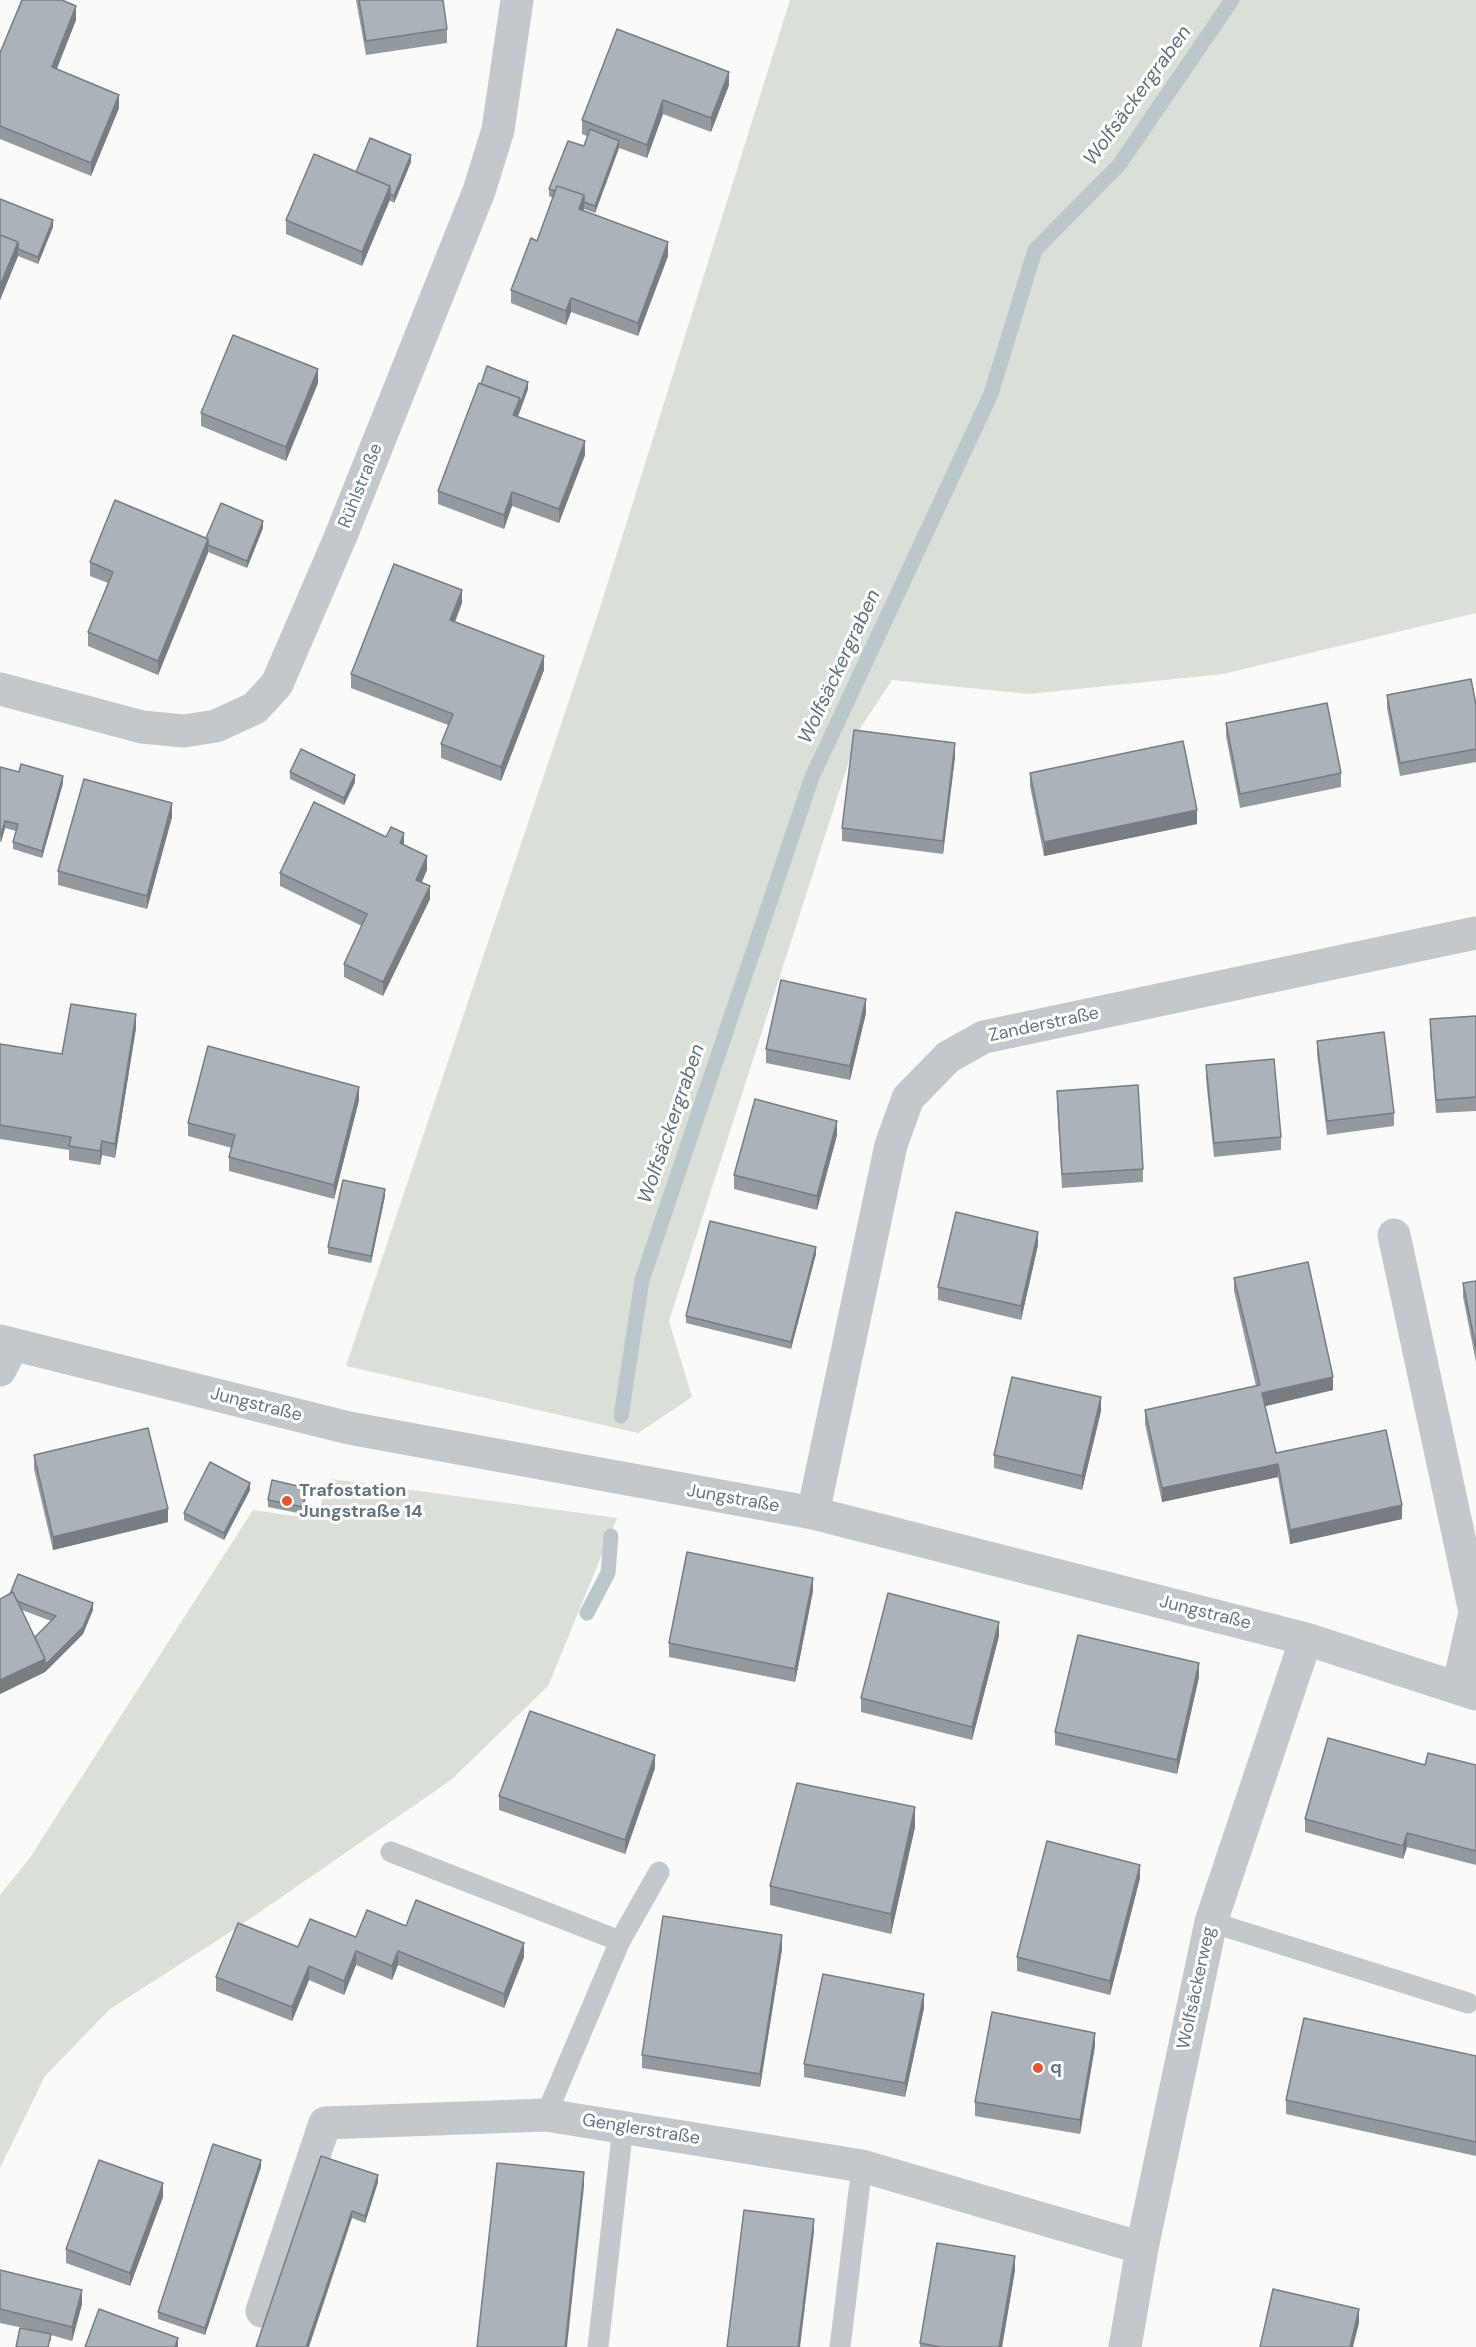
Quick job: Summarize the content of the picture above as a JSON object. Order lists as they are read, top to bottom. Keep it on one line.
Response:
{"streets":{"street":["Rühlstraße","Zanderstraße","Jungstraße","Wolfsäckerweg","Genglerstraße"]},"crossings":[["Zanderstraße","Jungstraße"],["Jungstraße","Wolfsäckerweg"],["Wolfsäckerweg","Genglerstraße"]],"water":["Wolfsäckergraben"],"places":["Trafostation Jungstraße 14","q"]}
